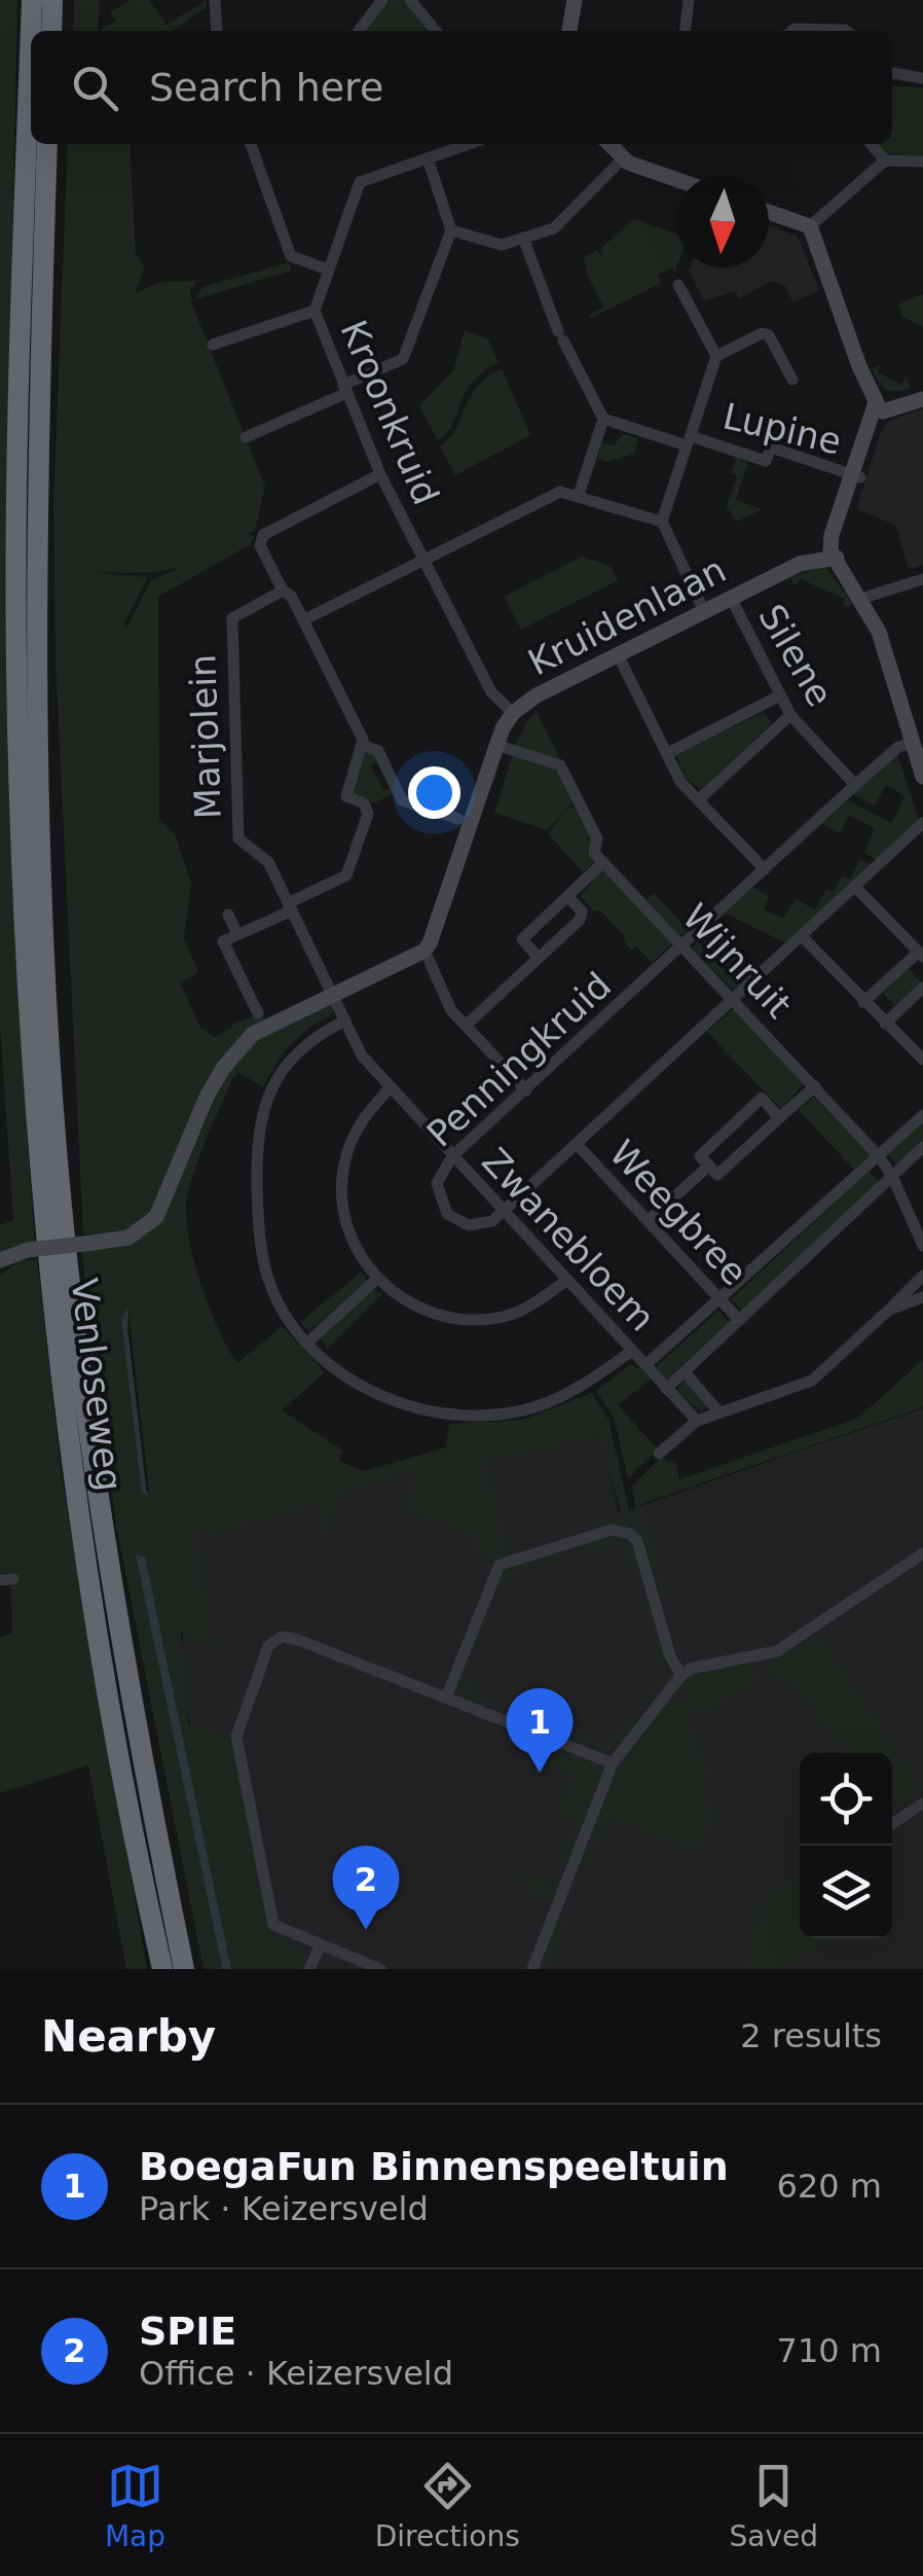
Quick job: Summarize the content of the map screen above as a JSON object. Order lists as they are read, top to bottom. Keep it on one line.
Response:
{"streets":{"highway":["Venloseweg"],"street":["Kroonkruid","Lupine","Kruidenlaan","Silene","Marjolein","Wijnruit","Penningkruid","Weegbree","Zwanebloem"]},"crossings":[["Kroonkruid","Kruidenlaan"],["Kruidenlaan","Silene"],["Kruidenlaan","Wijnruit"],["Silene","Penningkruid"],["Marjolein","Zwanebloem"],["Wijnruit","Penningkruid"],["Penningkruid","Zwanebloem"]],"north":"bottom","page":{"search":"Search here","pins":["1","2"],"heading":["Nearby","2 results"],"list":[{"mark":"1","name":"BoegaFun Binnenspeeltuin","note":"Park · Keizersveld","value":"620 m"},{"mark":"2","name":"SPIE","note":"Office · Keizersveld","value":"710 m"}],"nav":["Map","Directions","Saved"]}}
